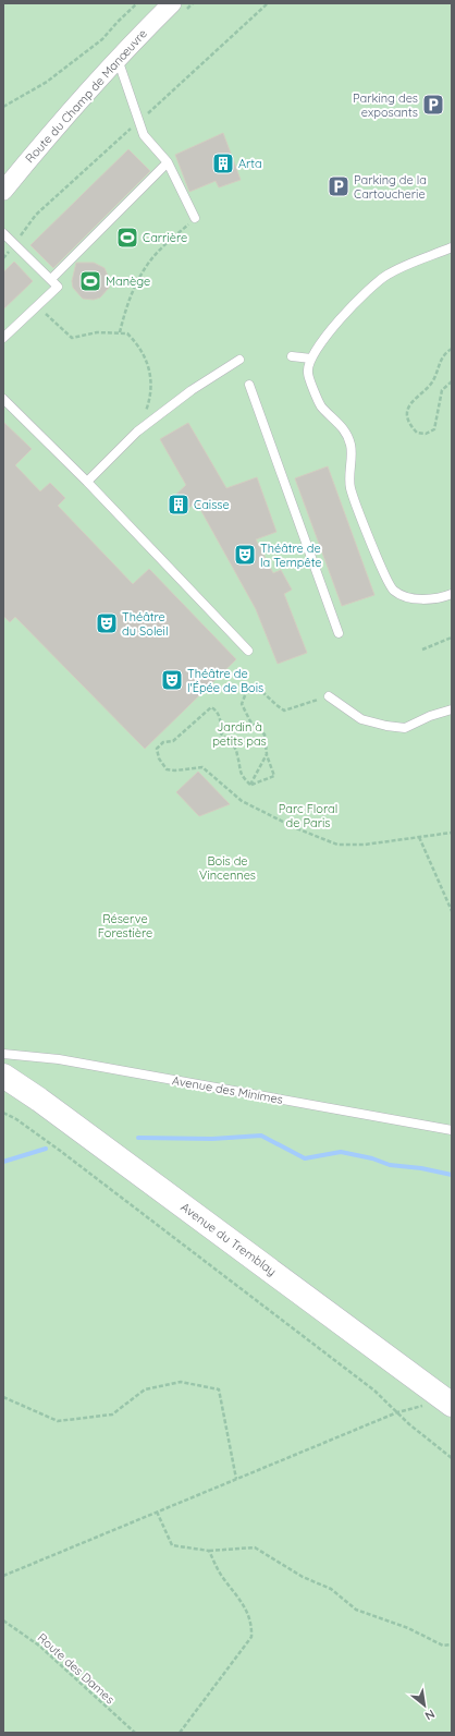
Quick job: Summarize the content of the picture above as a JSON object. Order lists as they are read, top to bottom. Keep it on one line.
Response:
{"streets":{"main road":["Avenue du Tremblay"],"street":["Route du Champ de Manœuvre"],"lane":["Avenue des Minimes"],"path":["Route des Dames"]},"parks":["Jardin à petits pas","Parc Floral de Paris","Bois de Vincennes","Réserve Forestière"],"places":{"parking":["Parking des exposants","Parking de la Cartoucherie"],"building":["Arta","Caisse"],"sports":["Carrière","Manège"],"theatre":["Théâtre de la Tempête","Théâtre du Soleil","Théâtre de l'Épée de Bois"]},"north":"bottom right"}
